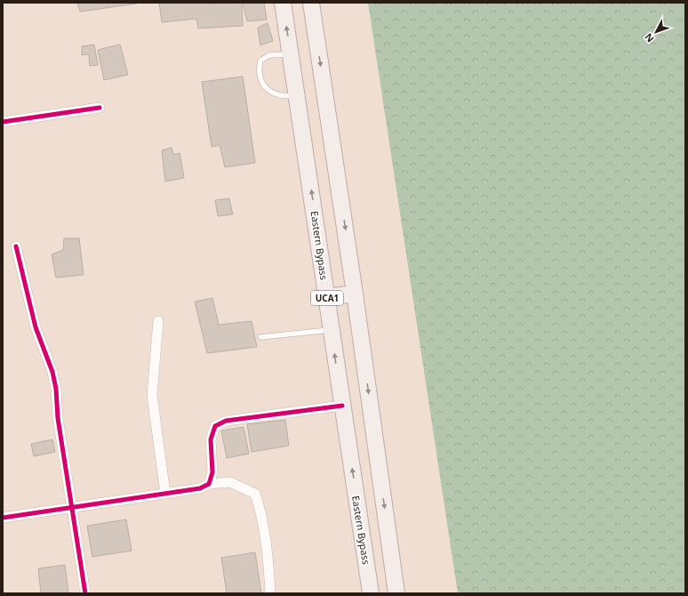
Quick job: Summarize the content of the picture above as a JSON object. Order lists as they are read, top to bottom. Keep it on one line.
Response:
{"streets":{"main road":["Eastern Bypass","UCA1"]},"north":"bottom left"}
